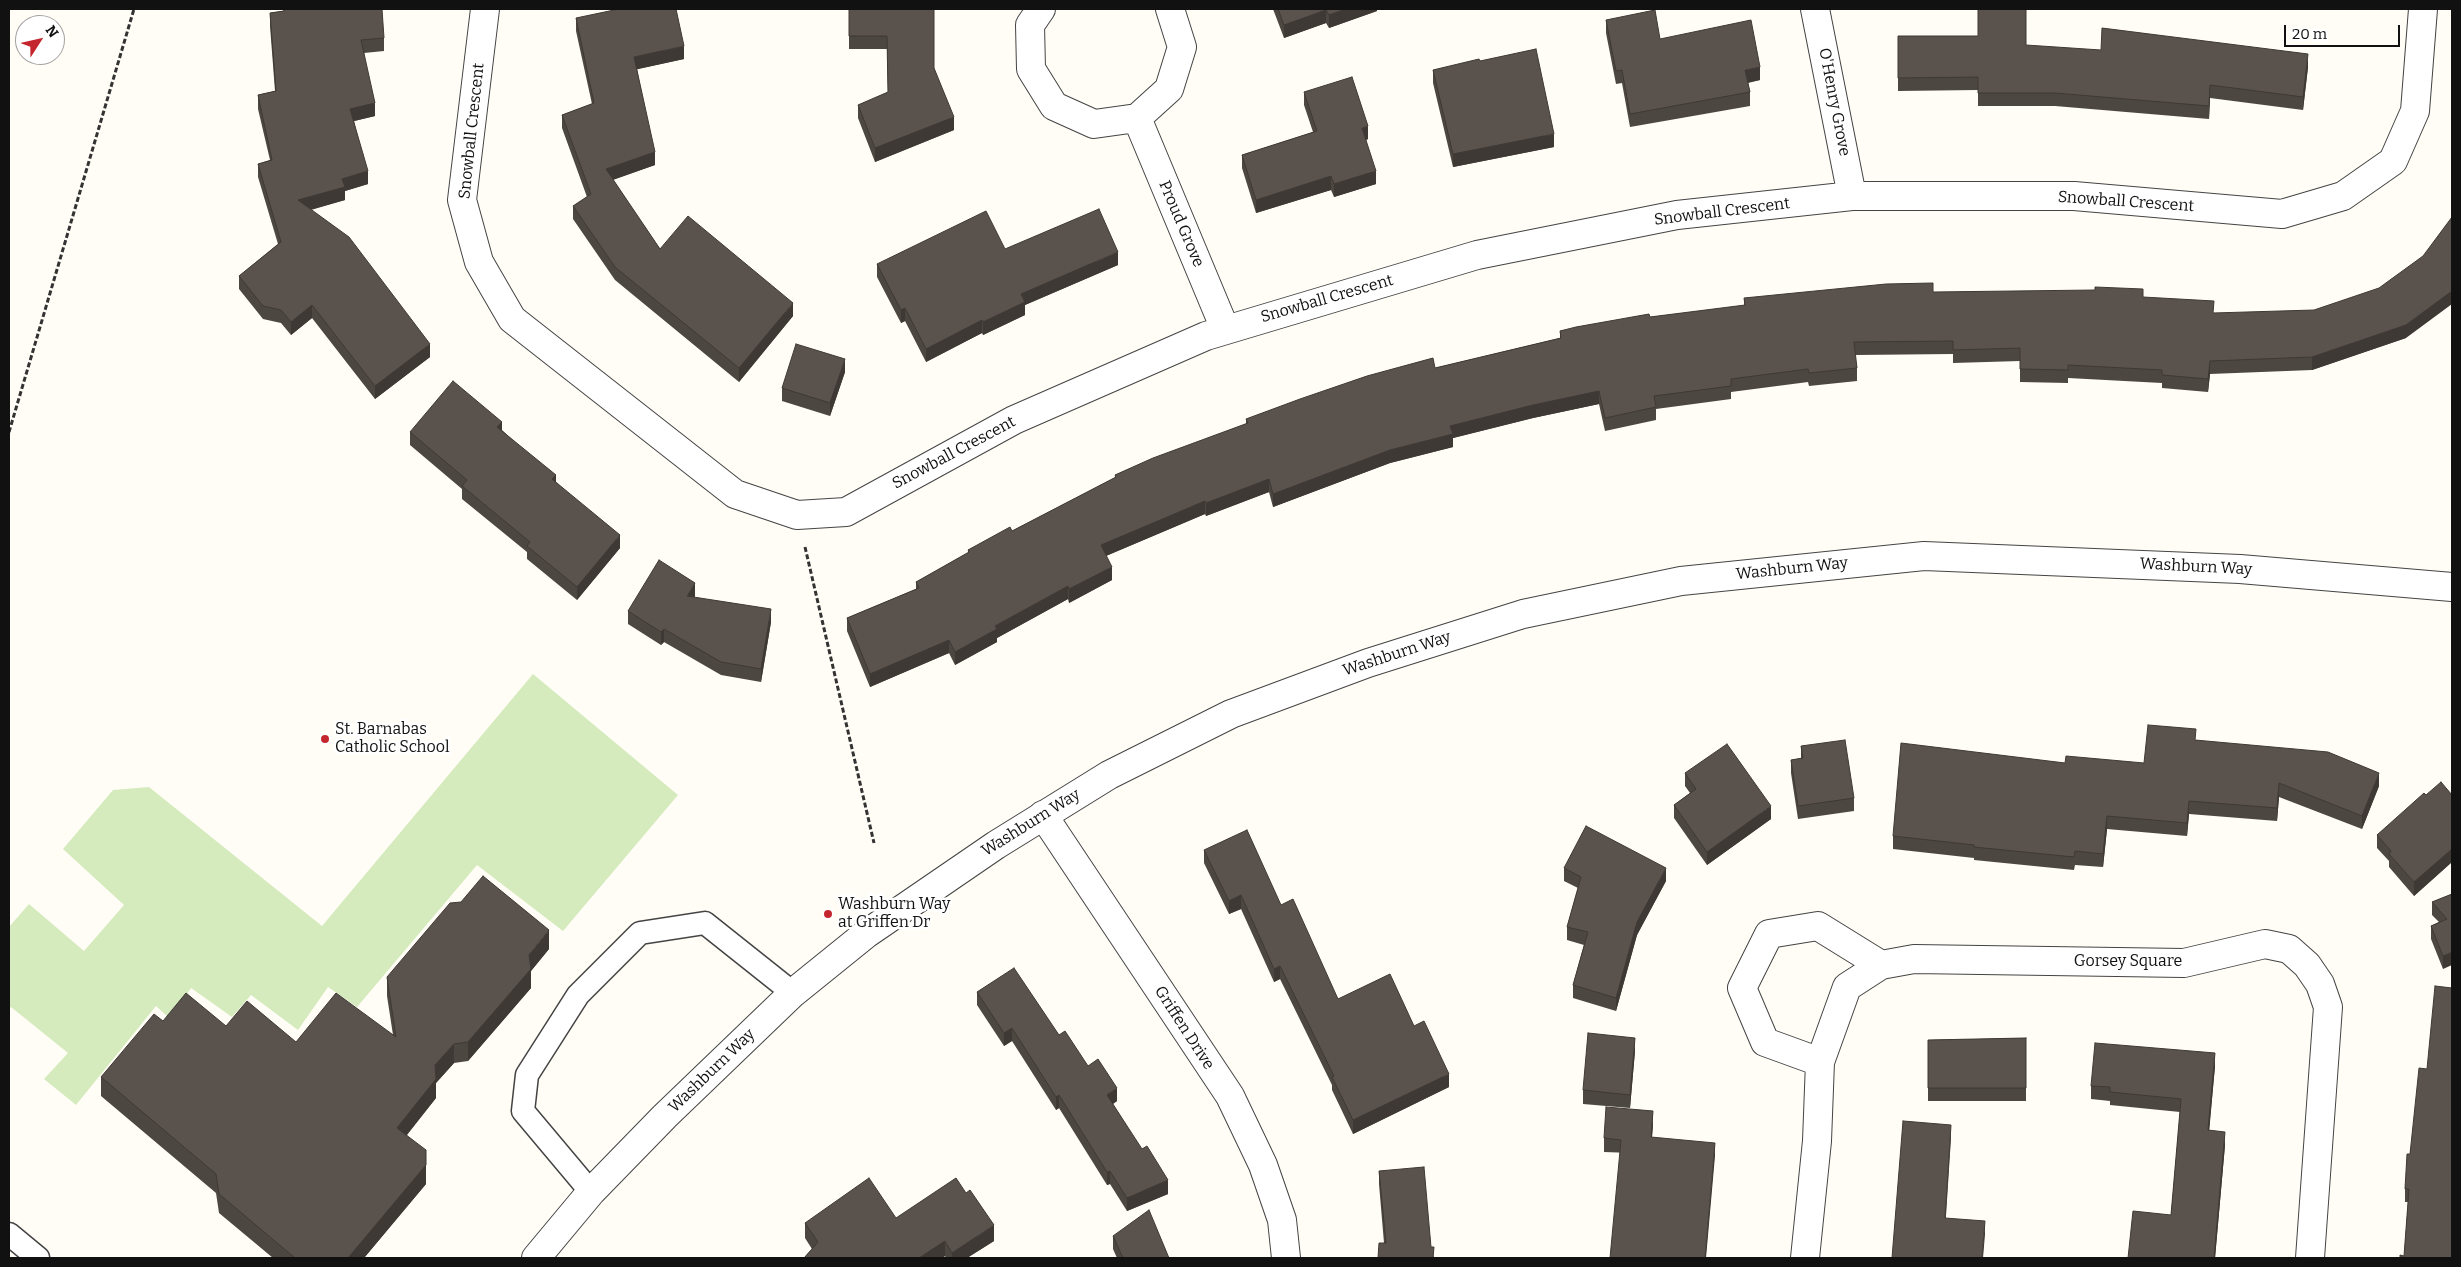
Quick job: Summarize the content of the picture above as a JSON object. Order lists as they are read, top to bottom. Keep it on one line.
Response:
{"streets":{"street":["O'Henry Grove","Snowball Crescent","Proud Grove","Washburn Way","Gorsey Square","Griffen Drive"]},"crossings":[["O'Henry Grove","Snowball Crescent"],["Snowball Crescent","Proud Grove"],["Washburn Way","Griffen Drive"]],"places":["St. Barnabas Catholic School","Washburn Way at Griffen Dr"],"scale_bar":"20 m","north":"top right"}
